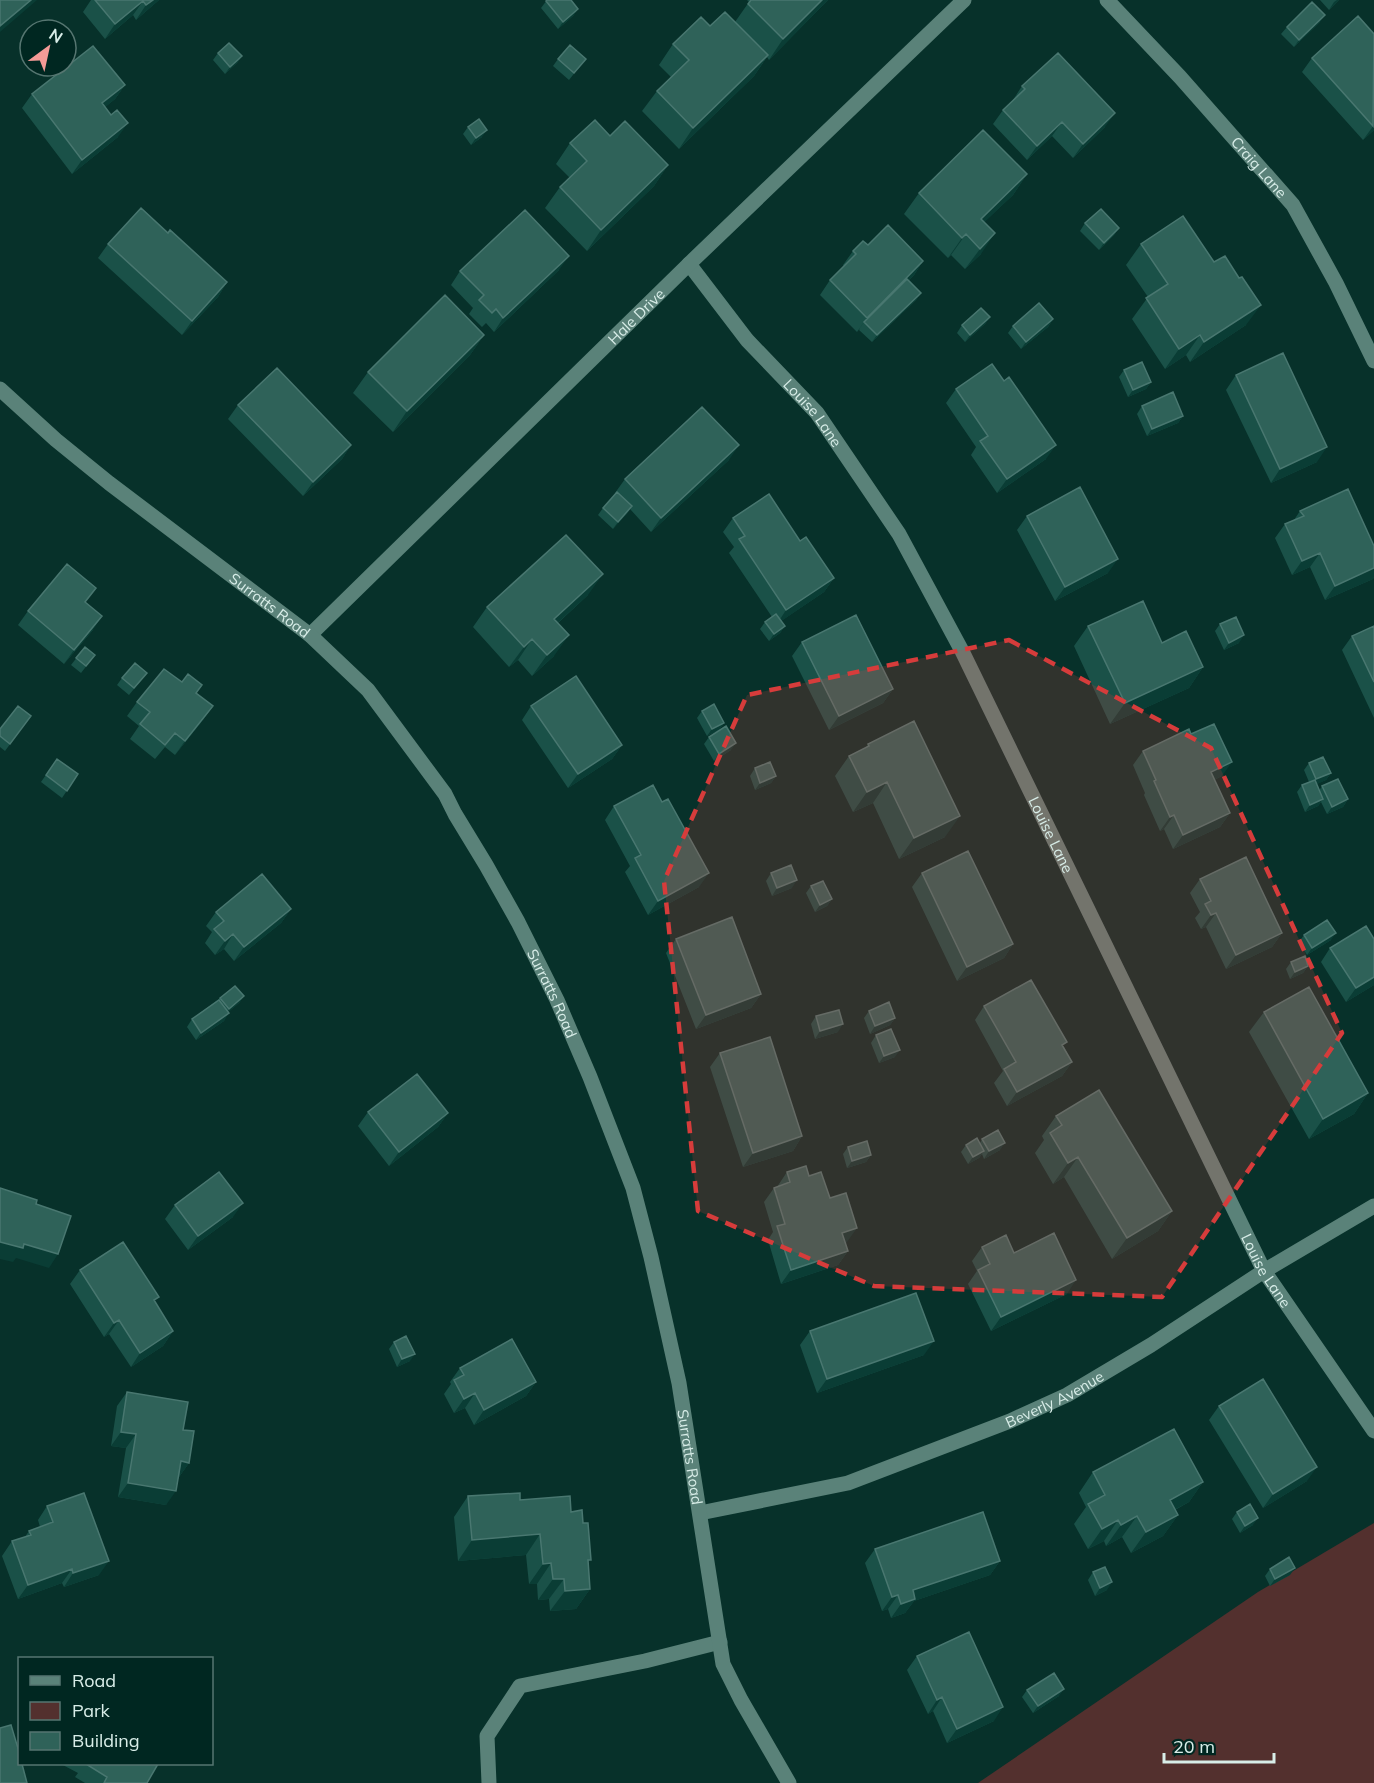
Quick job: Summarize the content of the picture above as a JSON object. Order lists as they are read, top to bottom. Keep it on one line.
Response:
{"streets":{"street":["Craig Lane","Hale Drive","Louise Lane","Surratts Road","Beverly Avenue"]},"crossings":[["Hale Drive","Louise Lane"],["Hale Drive","Surratts Road"],["Louise Lane","Beverly Avenue"],["Surratts Road","Beverly Avenue"]],"legend":["Road","Park","Building"],"scale_bar":"20 m","north":"top right"}
